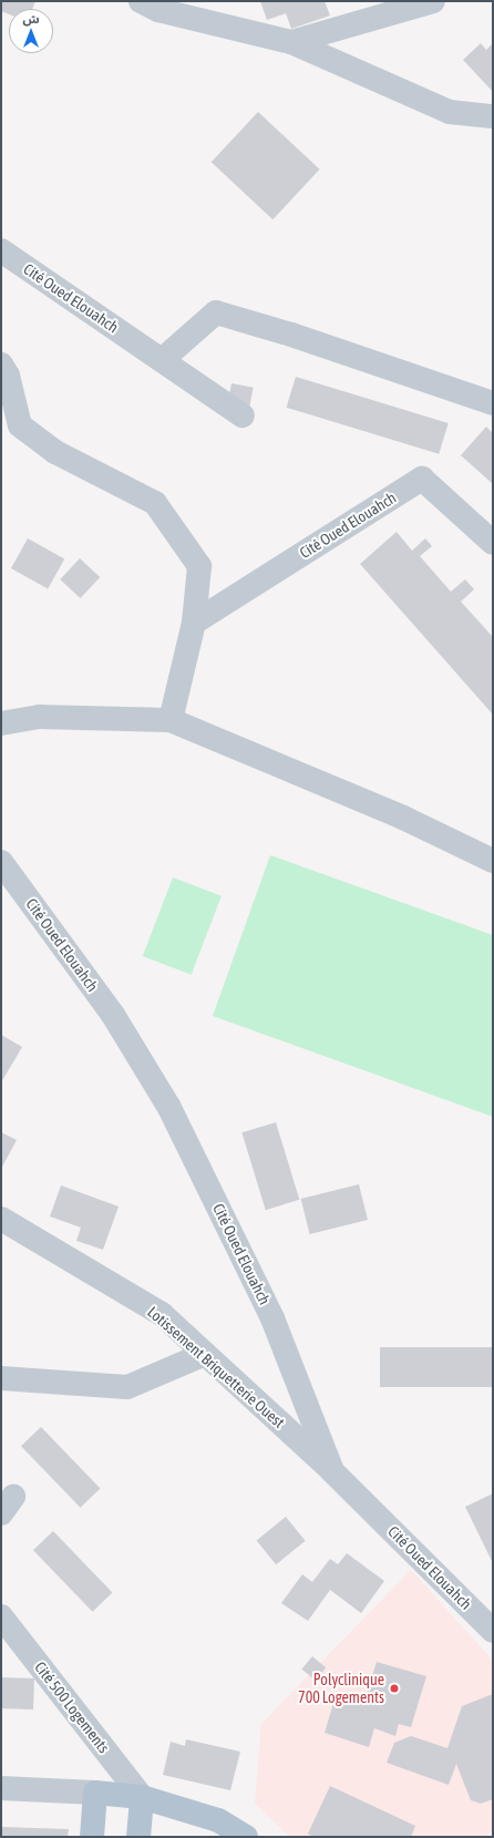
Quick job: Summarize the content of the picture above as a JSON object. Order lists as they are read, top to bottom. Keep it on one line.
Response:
{"streets":{"street":["Cité Oued Elouahch","Lotissement Briquetterie Ouest","Cité 500 Logements"]},"crossings":[["Cité Oued Elouahch","Lotissement Briquetterie Ouest"]],"places":["Polyclinique 700 Logements"],"north":"top"}
